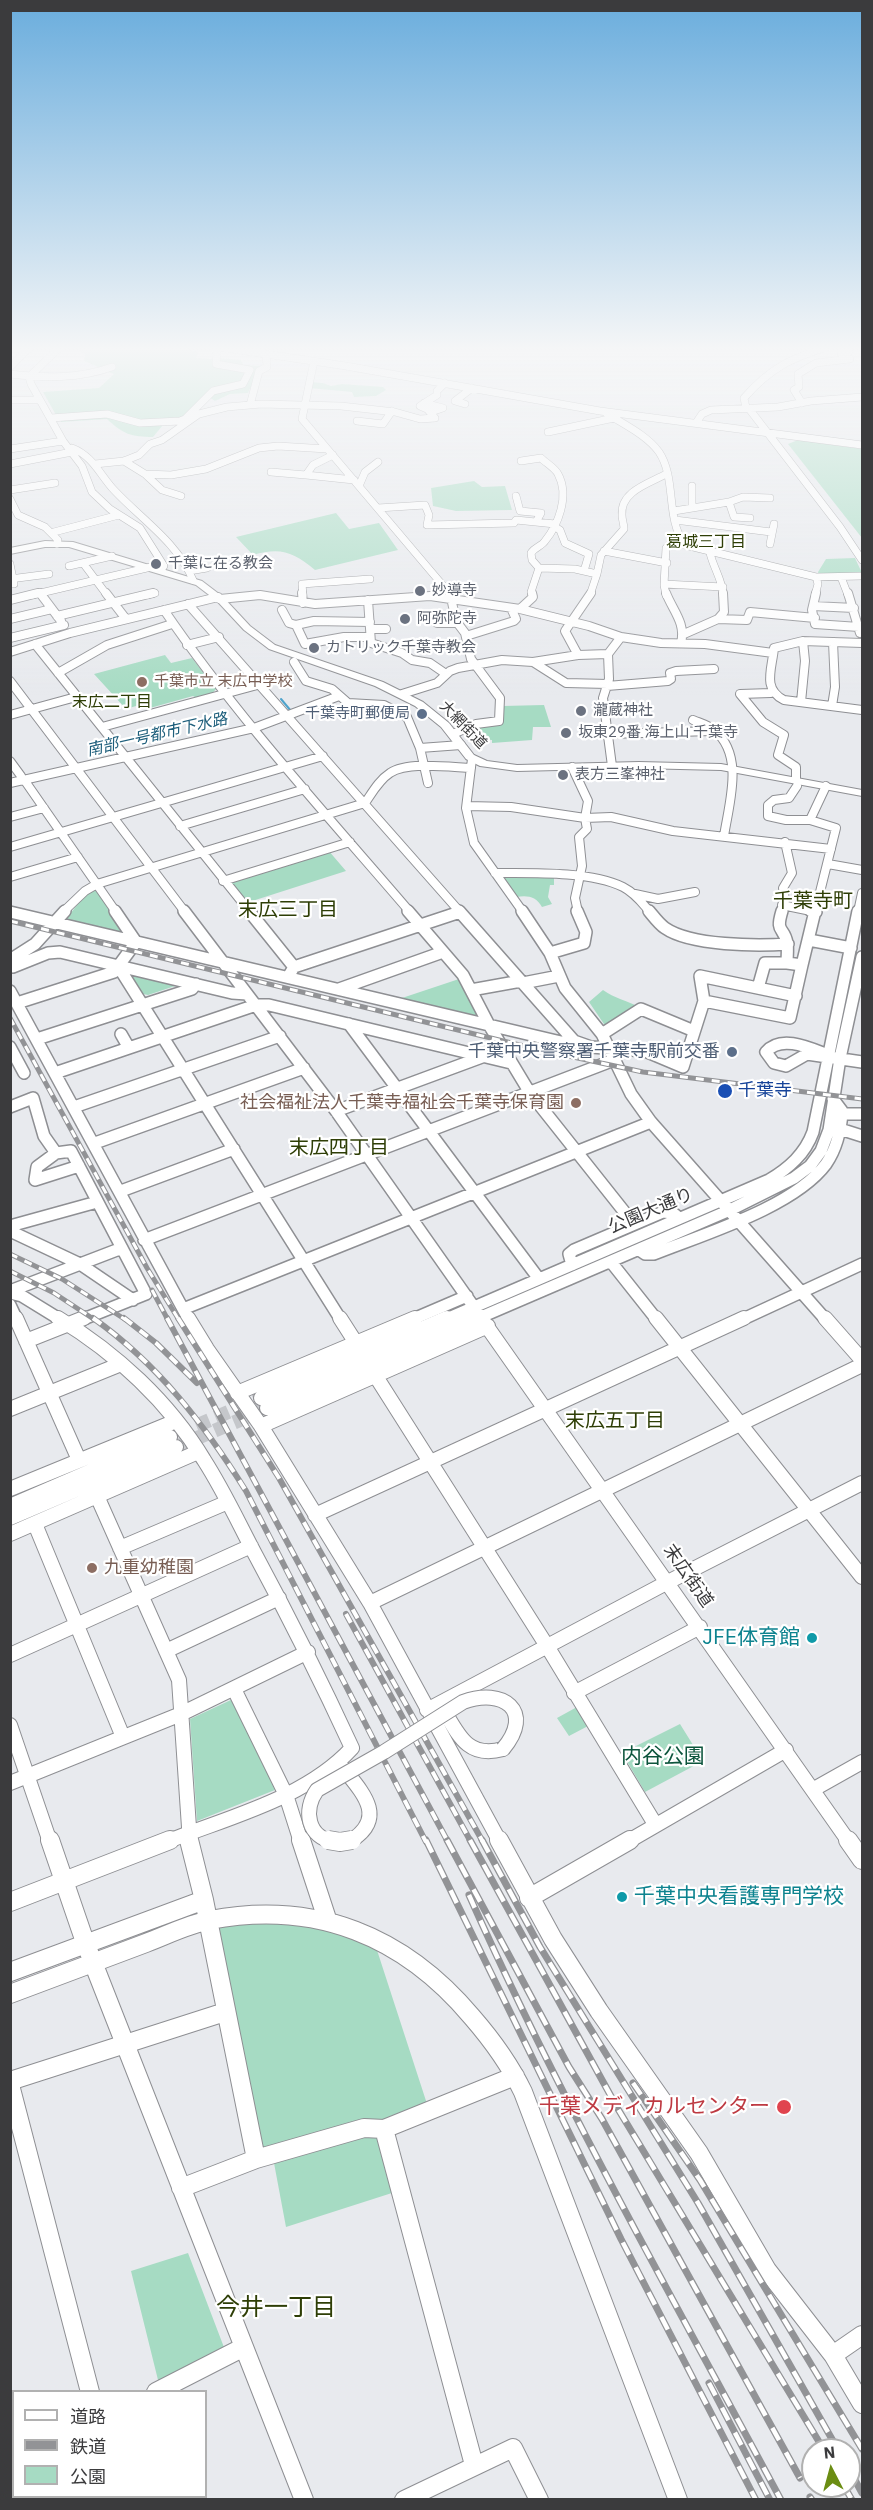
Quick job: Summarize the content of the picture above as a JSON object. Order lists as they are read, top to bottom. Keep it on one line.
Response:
{"streets":{"main road":["大網街道"],"street":["公園大通り","末広街道"]},"crossings":[["公園大通り","末広街道"]],"districts":["葛城三丁目","末広二丁目","千葉寺町","末広三丁目","末広四丁目","末広五丁目","今井一丁目"],"water":["南部一号都市下水路"],"parks":["内谷公園"],"places":["千葉に在る教会","妙導寺","阿弥陀寺","カトリック千葉寺教会","千葉市立 末広中学校","瀧蔵神社","千葉寺町郵便局","坂東29番 海上山 千葉寺","表方三峯神社","千葉中央警察署千葉寺駅前交番","千葉寺","社会福祉法人千葉寺福祉会千葉寺保育園","九重幼稚園","JFE体育館","千葉中央看護専門学校","千葉メディカルセンター"],"legend":["道路","鉄道","公園"],"north":"top"}
